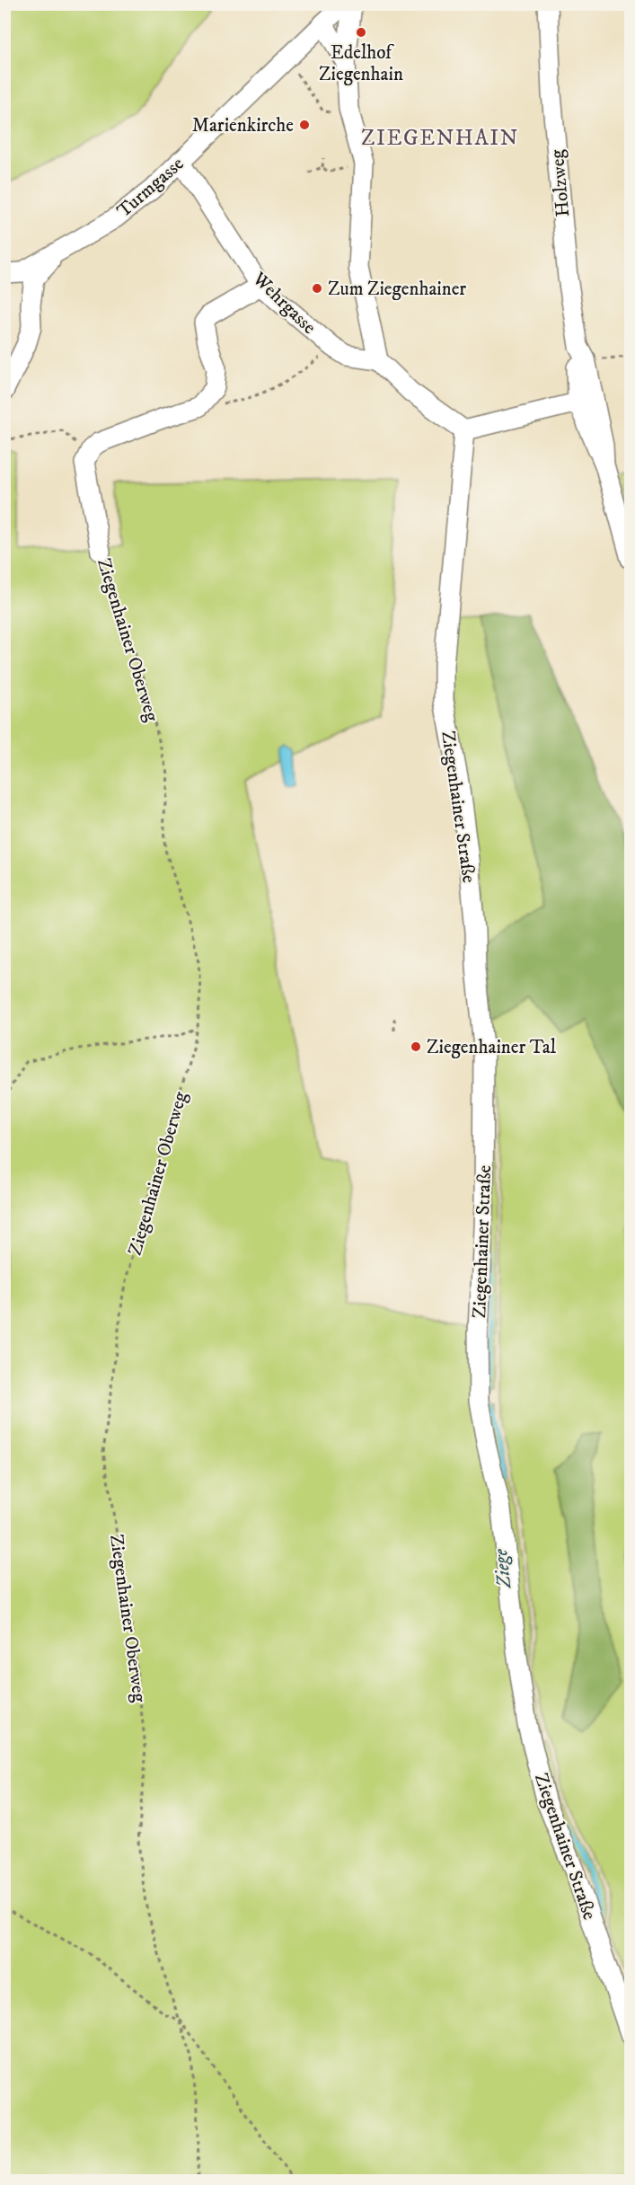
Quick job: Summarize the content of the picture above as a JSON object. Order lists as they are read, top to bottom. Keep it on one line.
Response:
{"streets":{"street":["Holzweg","Turmgasse","Wehrgasse","Ziegenhainer Oberweg","Ziegenhainer Straße"]},"crossings":[["Turmgasse","Wehrgasse"]],"districts":["ZIEGENHAIN"],"water":["Ziege"],"places":["Edelhof Ziegenhain","Marienkirche","Zum Ziegenhainer","Ziegenhainer Tal"]}
